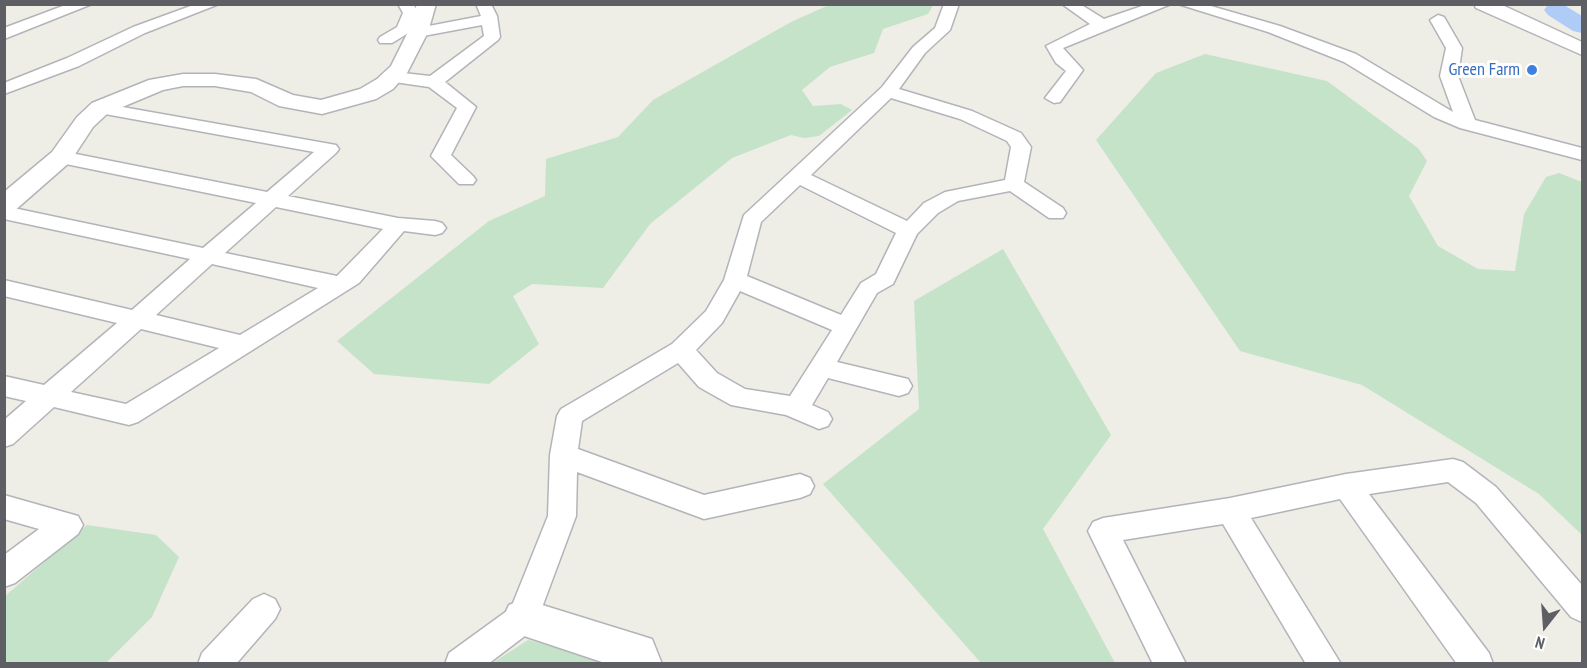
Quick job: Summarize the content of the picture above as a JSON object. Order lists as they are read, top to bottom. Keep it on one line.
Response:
{"places":["Green Farm"],"north":"bottom"}
